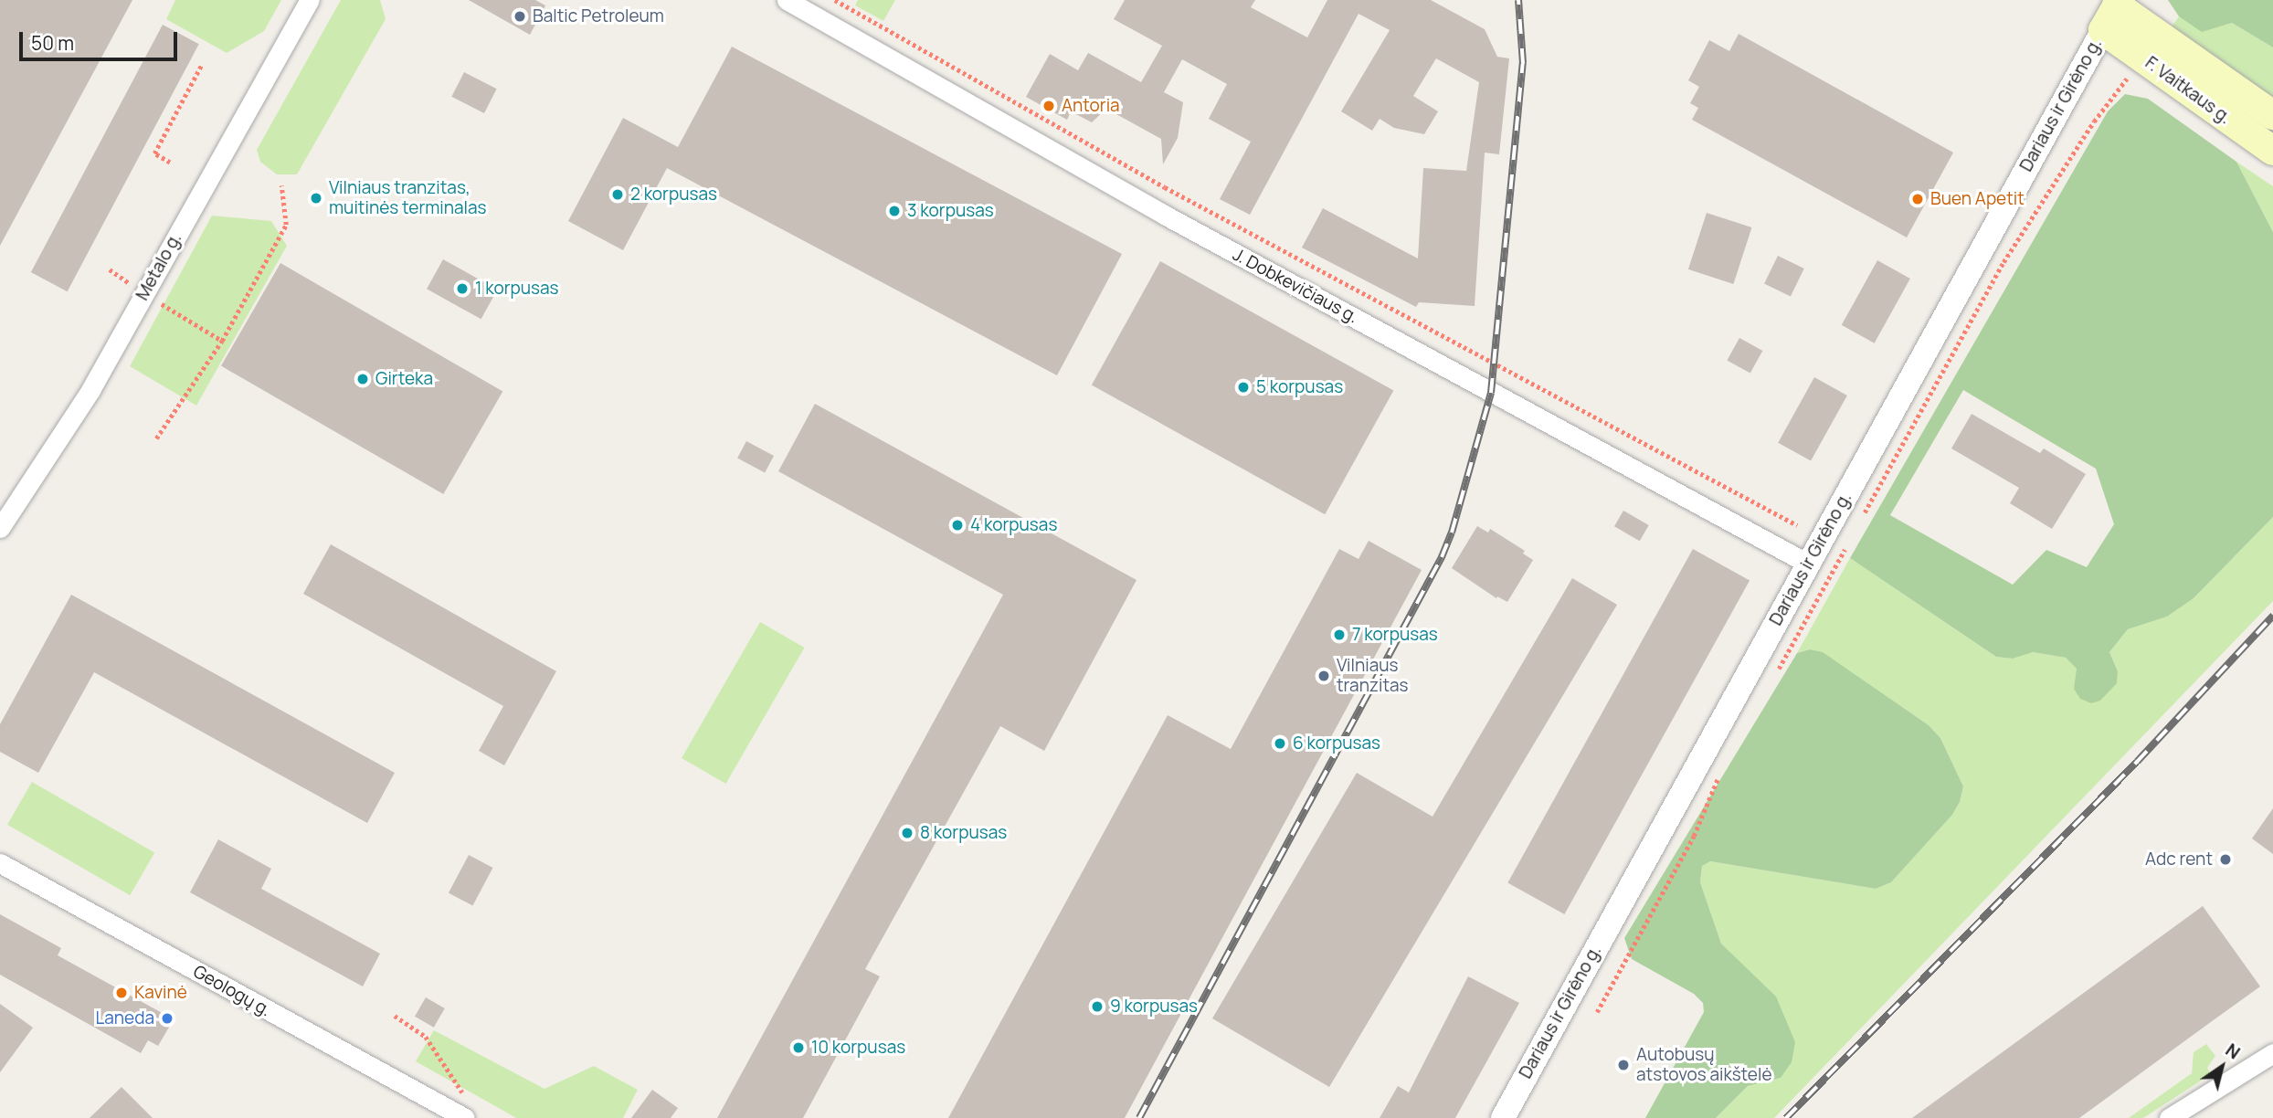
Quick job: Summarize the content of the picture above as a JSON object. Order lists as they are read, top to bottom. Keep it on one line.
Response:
{"streets":{"main road":["F. Vaitkaus g."],"street":["Dariaus ir Girėno g.","Metalo g.","J. Dobkevičiaus g.","Geologų g."]},"crossings":[["F. Vaitkaus g.","Dariaus ir Girėno g."],["Dariaus ir Girėno g.","J. Dobkevičiaus g."]],"places":["Baltic Petroleum","Antoria","2 korpusas","Vilniaus tranzitas, muitinės terminalas","Buen Apetit","3 korpusas","1 korpusas","Girteka","5 korpusas","4 korpusas","7 korpusas","Vilniaus tranzitas","6 korpusas","8 korpusas","Adc rent","Kavinė","9 korpusas","Laneda","10 korpusas","Autobusų atstovos aikštelė"],"scale_bar":"50 m","north":"top right"}
